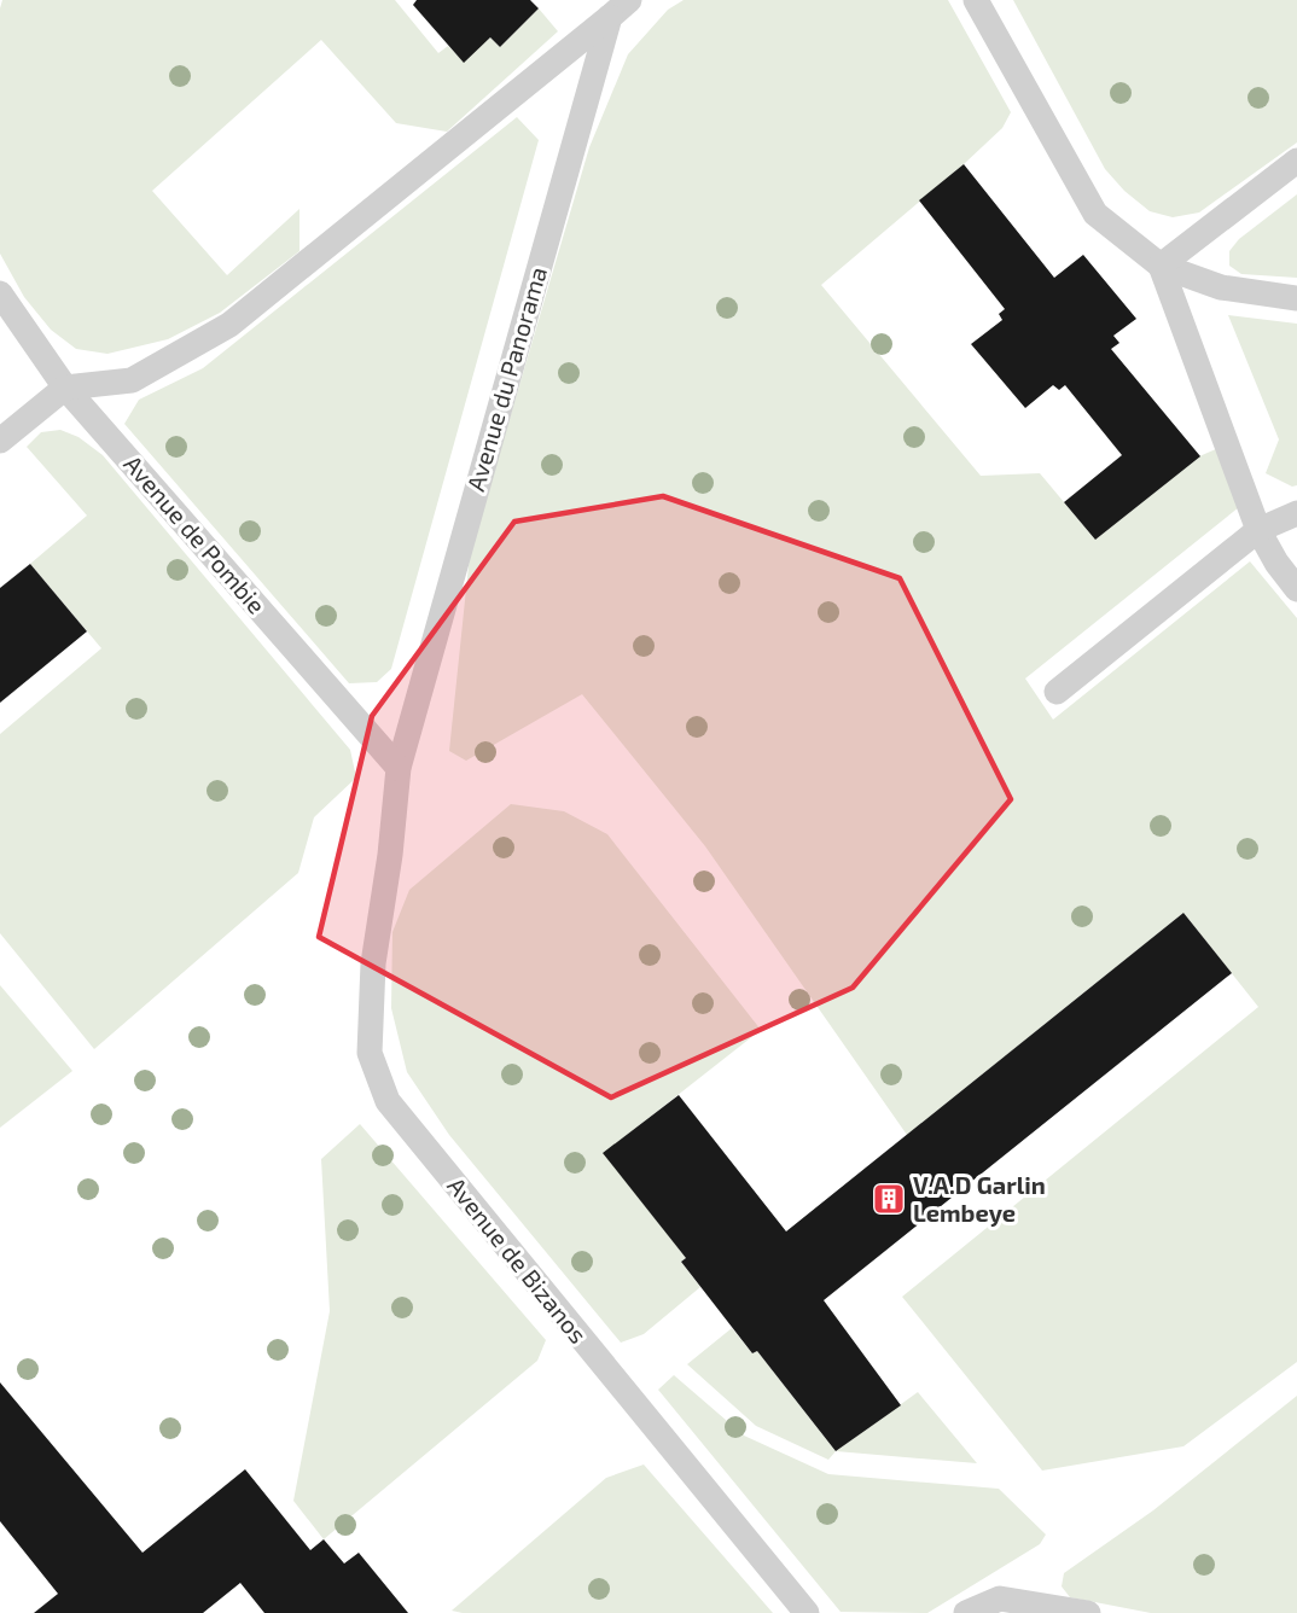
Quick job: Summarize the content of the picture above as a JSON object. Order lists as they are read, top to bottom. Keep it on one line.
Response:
{"streets":{"lane":["Avenue du Panorama","Avenue de Pombie","Avenue de Bizanos"]},"crossings":[["Avenue du Panorama","Avenue de Pombie"],["Avenue du Panorama","Avenue de Bizanos"]],"places":{"building":["V.A.D Garlin Lembeye"]}}
